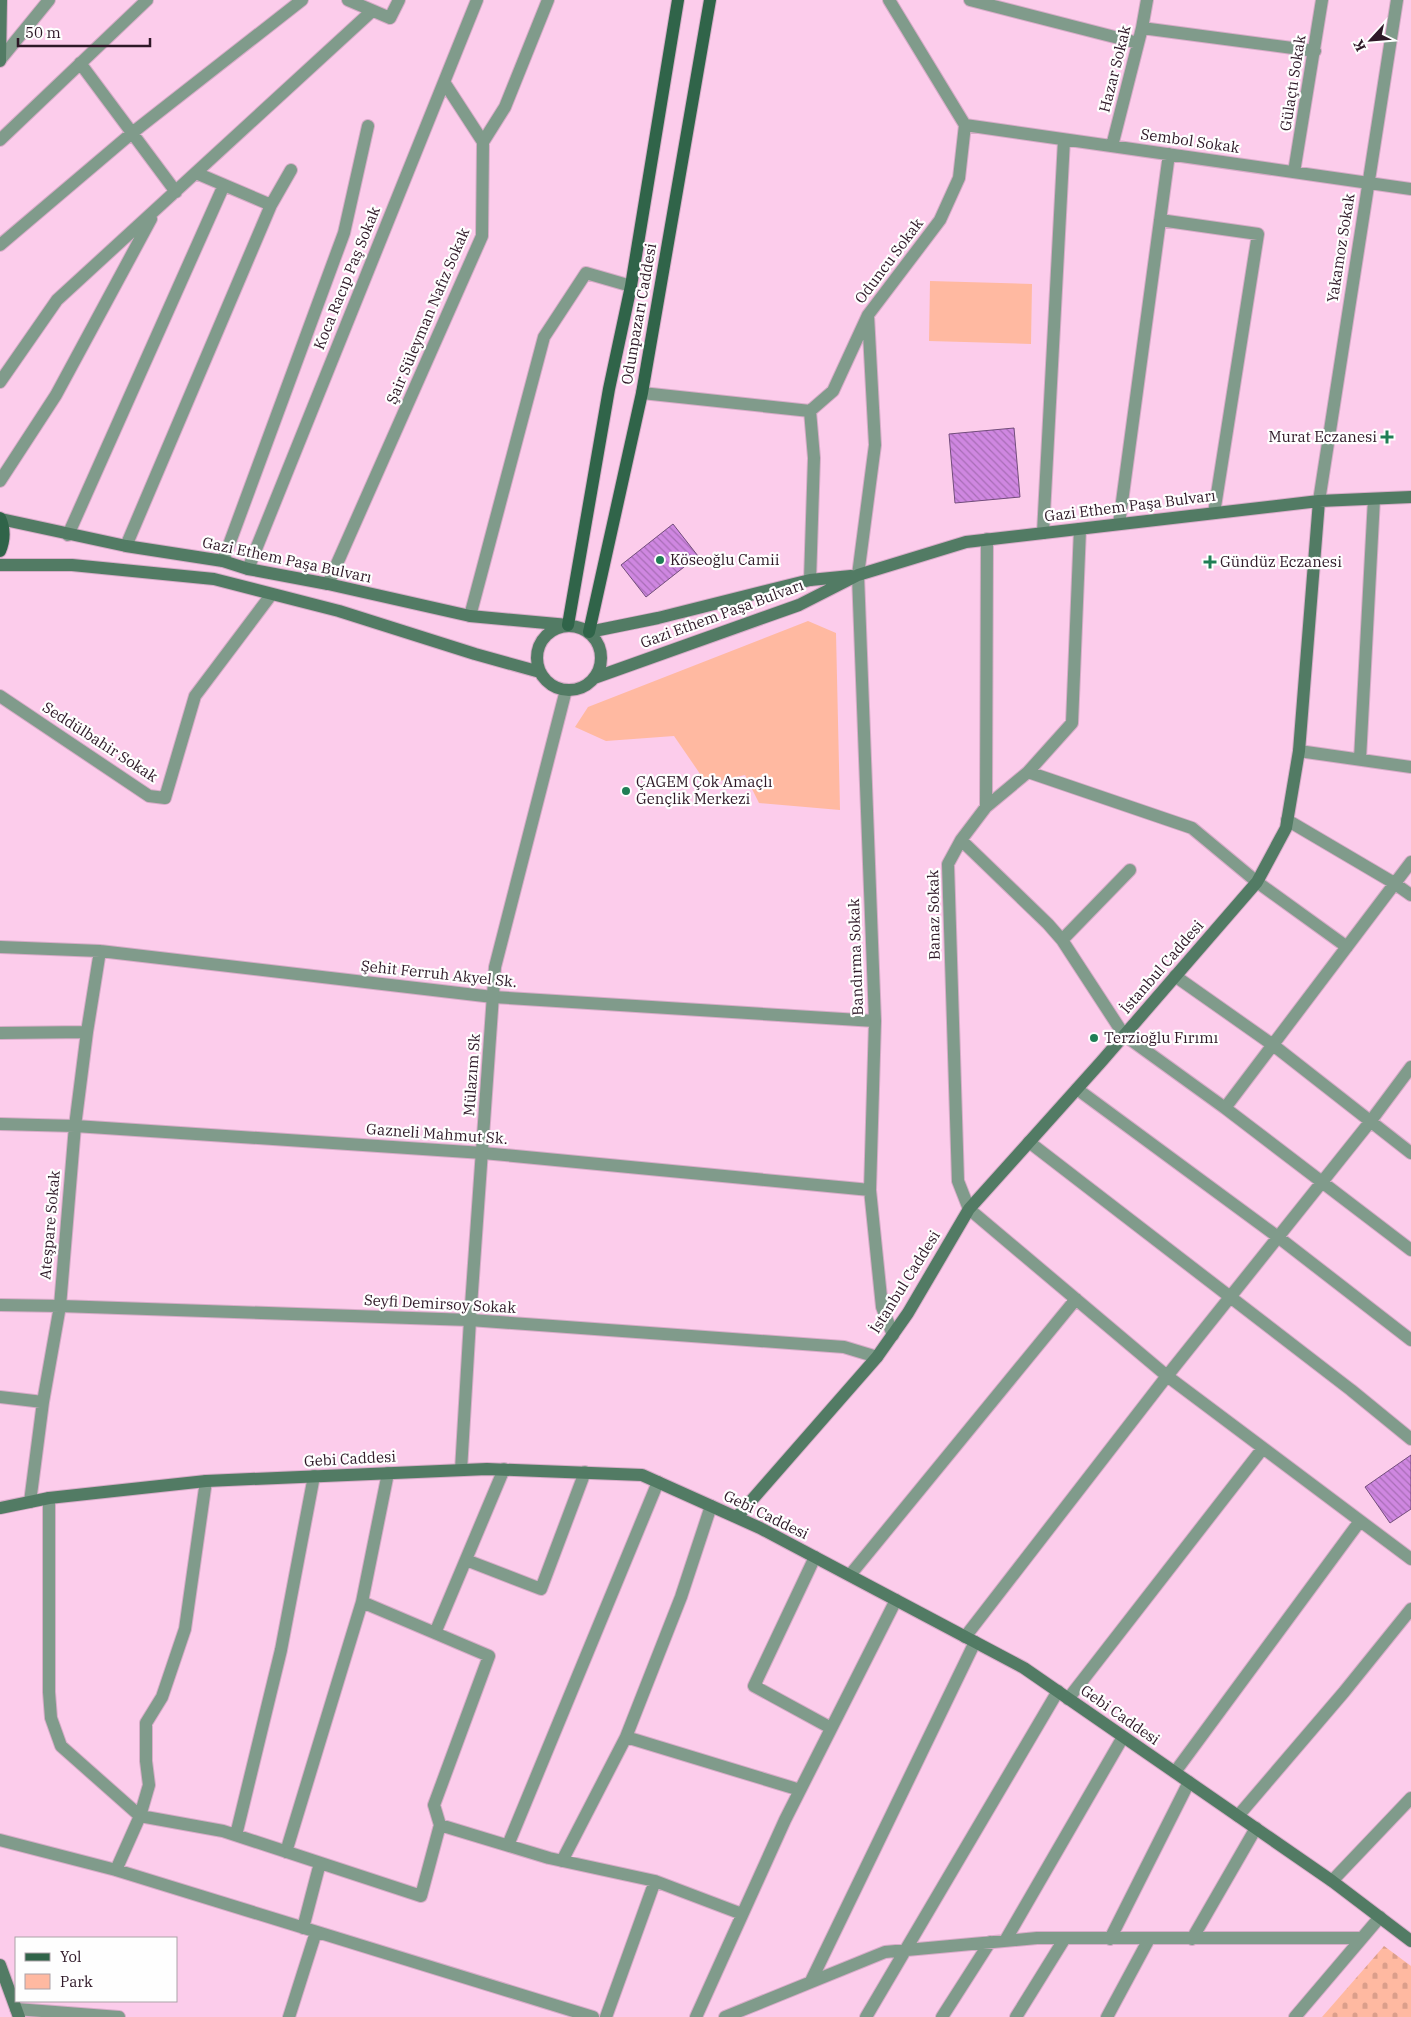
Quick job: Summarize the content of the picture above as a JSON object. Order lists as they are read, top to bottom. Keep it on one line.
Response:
{"streets":{"main road":["Odunpazarı Caddesi","Gazi Ethem Paşa Bulvarı","İstanbul Caddesi","Gebi Caddesi"],"street":["Hazar Sokak","Gülaçtı Sokak","Sembol Sokak","Yakamoz Sokak","Oduncu Sokak","Koca Racıp Paş Sokak","Şair Süleyman Nafız Sokak","Seddülbahir Sokak","Banaz Sokak","Bandırma Sokak","Şehit Ferruh Akyel Sk.","Mülazım Sk","Gazneli Mahmut Sk.","Ateşpare Sokak","Seyfi Demirsoy Sokak"]},"crossings":[["Hazar Sokak","Sembol Sokak"],["Gülaçtı Sokak","Sembol Sokak"],["Sembol Sokak","Yakamoz Sokak"],["Sembol Sokak","Oduncu Sokak"],["Yakamoz Sokak","Gazi Ethem Paşa Bulvarı"],["Yakamoz Sokak","İstanbul Caddesi"],["Oduncu Sokak","Bandırma Sokak"],["Koca Racıp Paş Sokak","Gazi Ethem Paşa Bulvarı"],["Odunpazarı Caddesi","Gazi Ethem Paşa Bulvarı"],["Odunpazarı Caddesi","Mülazım Sk"],["Şair Süleyman Nafız Sokak","Gazi Ethem Paşa Bulvarı"],["Gazi Ethem Paşa Bulvarı","Banaz Sokak"],["Gazi Ethem Paşa Bulvarı","Bandırma Sokak"],["Gazi Ethem Paşa Bulvarı","İstanbul Caddesi"],["Gazi Ethem Paşa Bulvarı","Mülazım Sk"],["Banaz Sokak","İstanbul Caddesi"],["Bandırma Sokak","İstanbul Caddesi"],["Bandırma Sokak","Şehit Ferruh Akyel Sk."],["Bandırma Sokak","Gazneli Mahmut Sk."],["İstanbul Caddesi","Seyfi Demirsoy Sokak"],["İstanbul Caddesi","Gebi Caddesi"],["Şehit Ferruh Akyel Sk.","Mülazım Sk"],["Şehit Ferruh Akyel Sk.","Ateşpare Sokak"],["Mülazım Sk","Gazneli Mahmut Sk."],["Mülazım Sk","Seyfi Demirsoy Sokak"],["Mülazım Sk","Gebi Caddesi"],["Gazneli Mahmut Sk.","Ateşpare Sokak"],["Ateşpare Sokak","Seyfi Demirsoy Sokak"],["Ateşpare Sokak","Gebi Caddesi"]],"places":{"health":["Murat Eczanesi","Gündüz Eczanesi"],"other":["Köseoğlu Camii","ÇAGEM Çok Amaçlı Gençlik Merkezi","Terzioğlu Fırımı"]},"legend":["Yol","Park"],"scale_bar":"50 m","north":"bottom left"}
